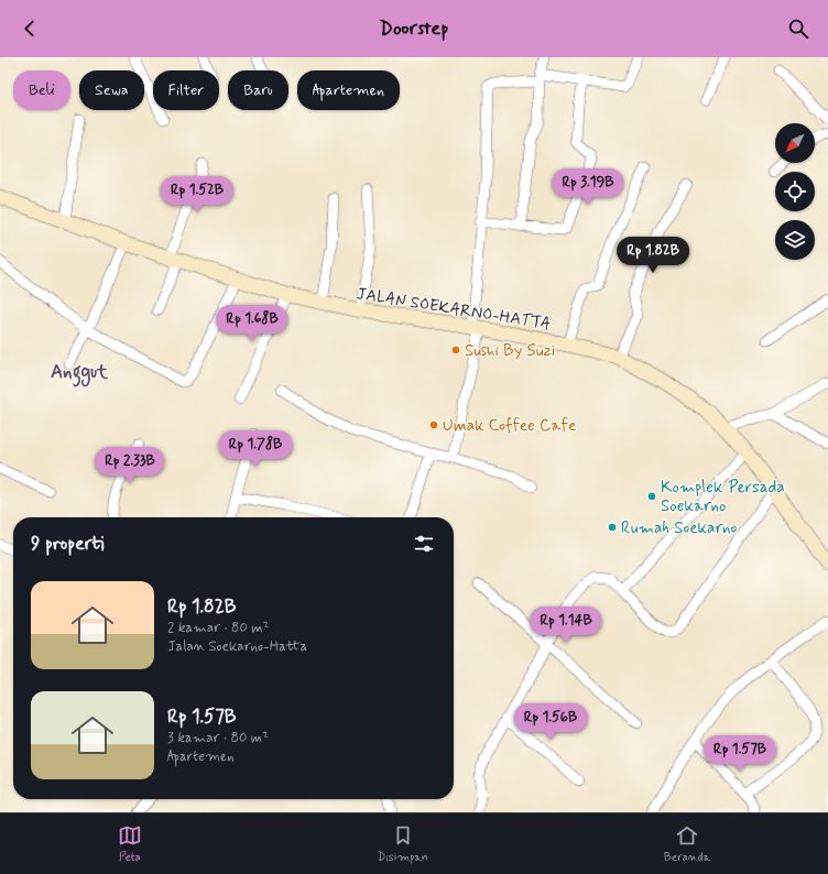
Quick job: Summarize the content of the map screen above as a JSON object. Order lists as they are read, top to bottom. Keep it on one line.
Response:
{"streets":{"main road":["JALAN SOEKARNO-HATTA"]},"districts":["Anggut"],"places":["Sushi By Suzi","Umak Coffee Cafe","Komplek Persada Soekarno","Rumah Soekarno"],"north":"bottom left","page":{"header":"Doorstep","chip":["Beli","Sewa","Filter","Baru","Apartemen"],"price":["Rp 3.19B","Rp 1.52B","Rp 1.82B","Rp 1.68B","Rp 1.78B","Rp 2.33B","Rp 1.14B","Rp 1.56B","Rp 1.57B"],"heading":"9 properti","list":[{"name":"Rp 1.82B","note":"2 kamar · 80 m² · Jalan Soekarno-Hatta"},{"name":"Rp 1.57B","note":"3 kamar · 80 m² · Apartemen"}],"tabs":["Peta","Disimpan","Beranda"]}}
